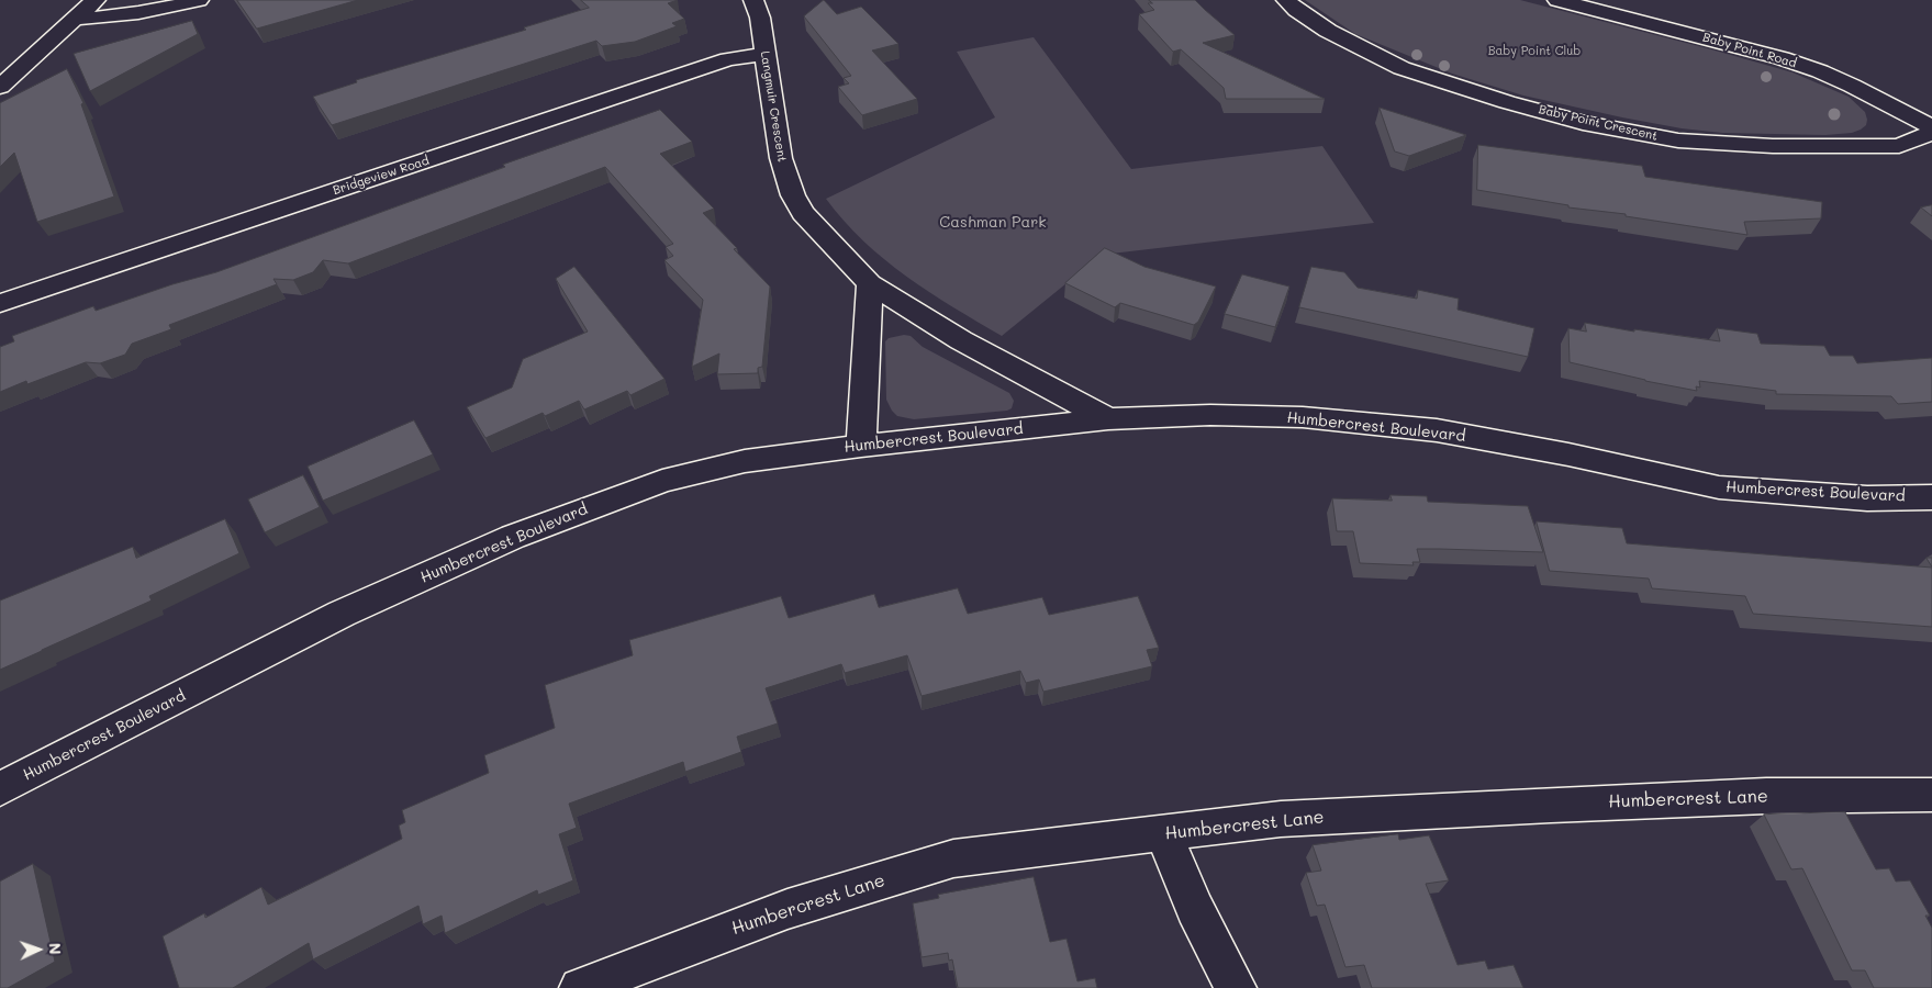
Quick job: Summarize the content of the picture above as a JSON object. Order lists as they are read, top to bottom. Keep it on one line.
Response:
{"streets":{"street":["Baby Point Road","Langmuir Crescent","Baby Point Crescent","Bridgeview Road","Humbercrest Boulevard","Humbercrest Lane"]},"crossings":[["Langmuir Crescent","Bridgeview Road"],["Langmuir Crescent","Humbercrest Boulevard"]],"parks":["Baby Point Club","Cashman Park"],"north":"right"}
